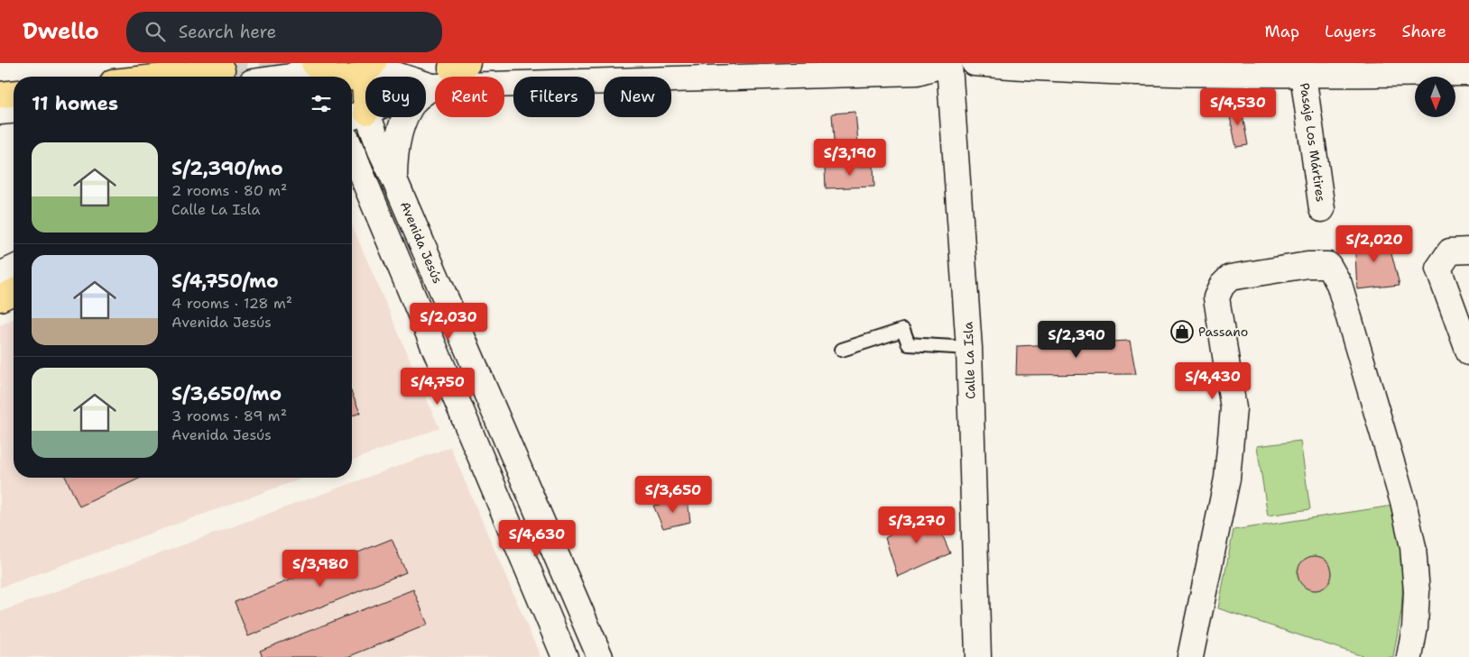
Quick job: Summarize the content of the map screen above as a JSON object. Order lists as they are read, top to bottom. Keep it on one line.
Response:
{"streets":{"main road":["Avenida Jesús"],"street":["Pasaje Los Mártires","Calle La Isla"]},"places":{"shop":["Passano"]},"north":"bottom","page":{"header":"Dwello","search":"Search here","nav":["Map","Layers","Share"],"chip":["Buy","Rent","Filters","New"],"heading":"11 homes","price":["S/4,530","S/3,190","S/2,020","S/2,030","S/2,390","S/4,430","S/4,750","S/3,650","S/3,270","S/4,630","S/3,980"],"list":[{"name":"S/2,390/mo","note":"2 rooms · 80 m² · Calle La Isla"},{"name":"S/4,750/mo","note":"4 rooms · 128 m² · Avenida Jesús"},{"name":"S/3,650/mo","note":"3 rooms · 89 m² · Avenida Jesús"}]}}
